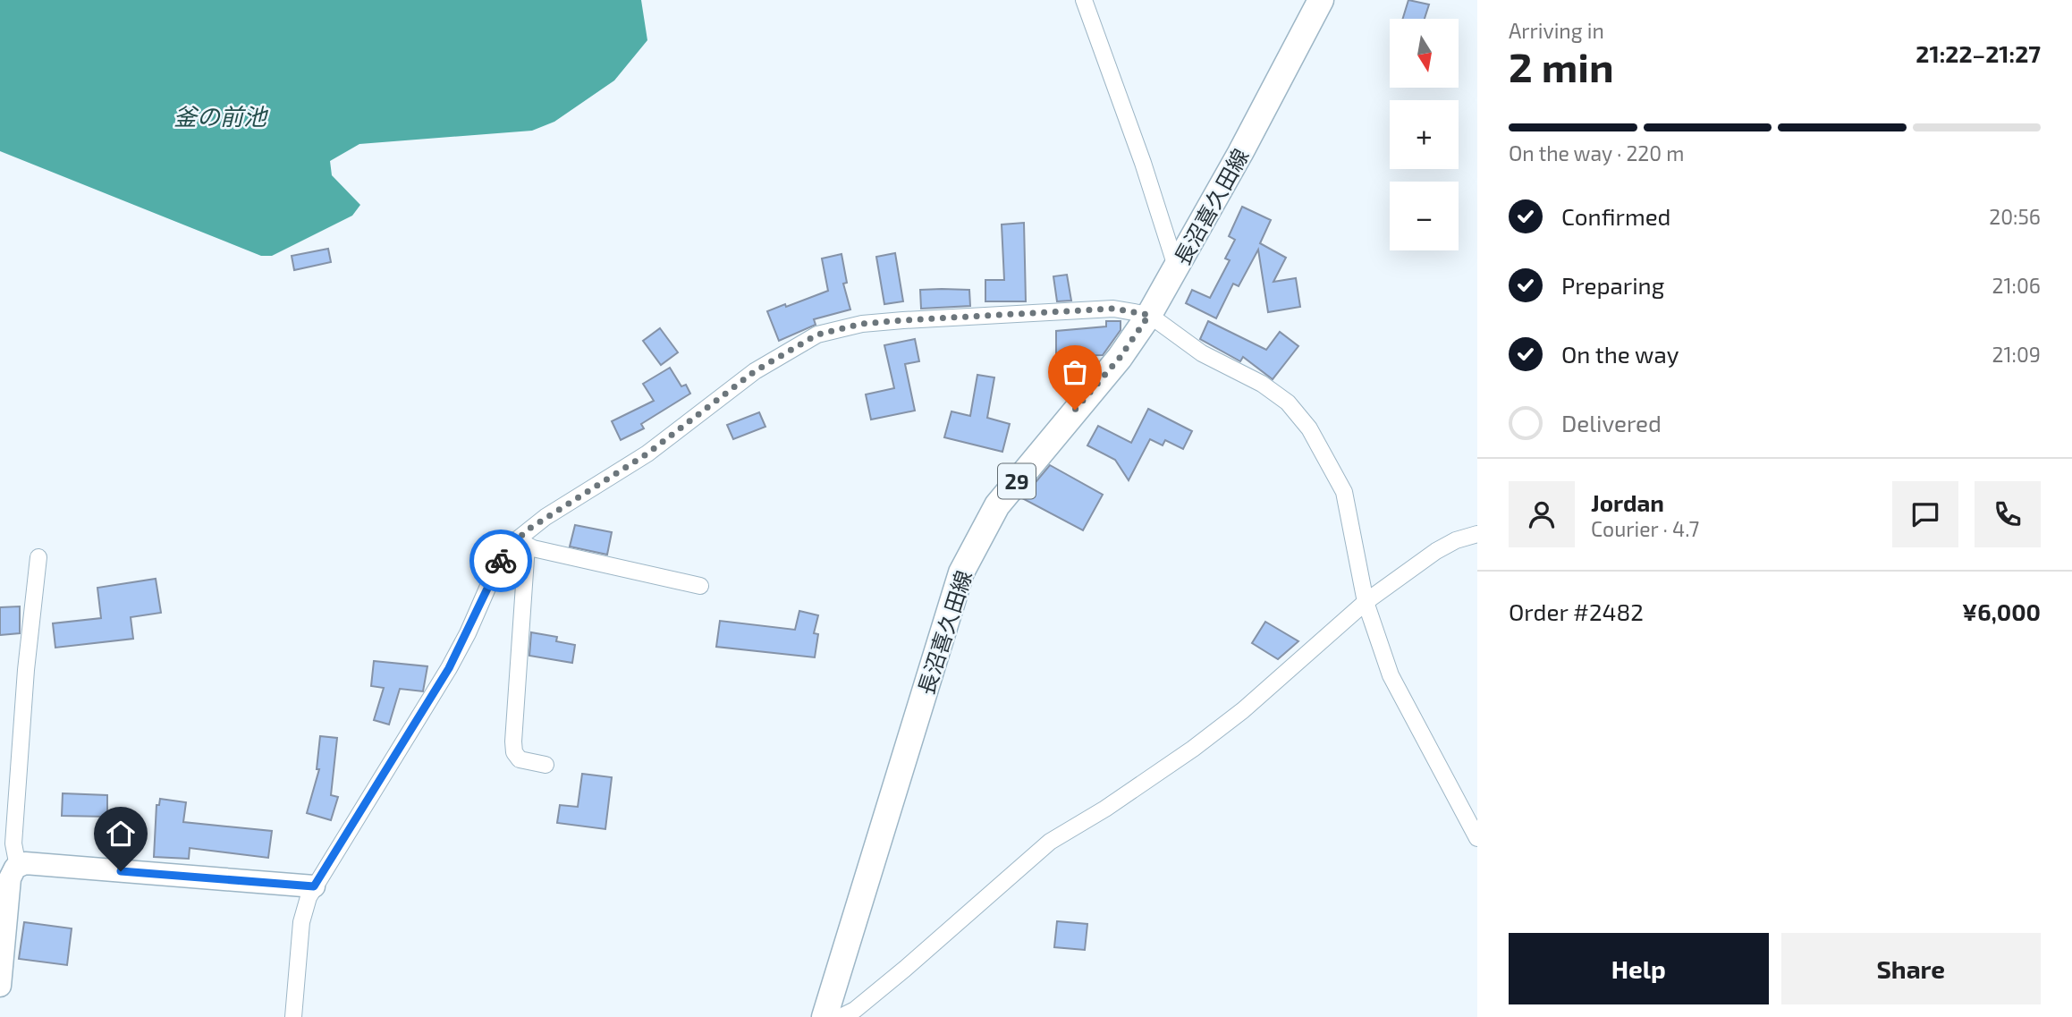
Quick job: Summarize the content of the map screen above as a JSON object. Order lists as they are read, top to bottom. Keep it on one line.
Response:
{"streets":{"main road":["長沼喜久田線","29"]},"water":["釜の前池"],"north":"bottom","page":{"heading":["2 min","Arriving in","21:22–21:27"],"panel":["Jordan","Courier · 4.7","Order #2482","¥6,000"],"map_buttons":["+","−"],"bar":"On the way · 220 m","list":[["Confirmed","20:56"],["Preparing","21:06"],["On the way","21:09"],"Delivered"],"buttons":["Help","Share"]}}
